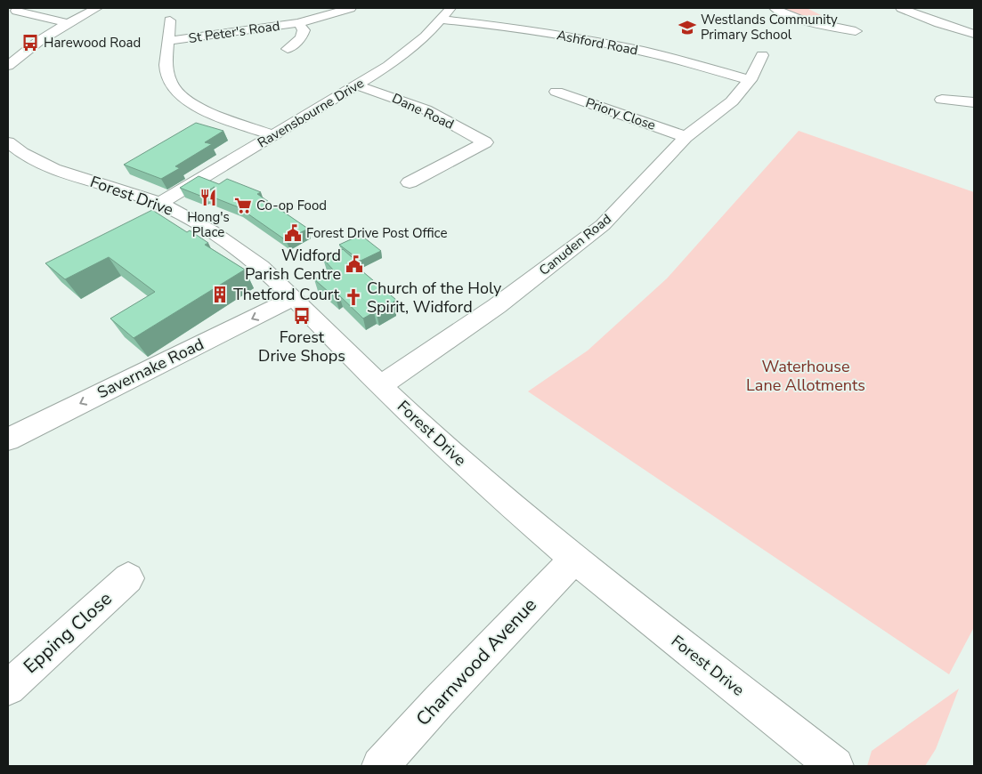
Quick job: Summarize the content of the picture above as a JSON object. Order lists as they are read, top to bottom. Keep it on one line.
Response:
{"streets":{"street":["St Peter's Road","Ashford Road","Dane Road","Ravensbourne Drive","Priory Close","Forest Drive","Canuden Road","Savernake Road","Epping Close","Charnwood Avenue"]},"crossings":[["Ashford Road","Ravensbourne Drive"],["Ashford Road","Canuden Road"],["Dane Road","Ravensbourne Drive"],["Ravensbourne Drive","Forest Drive"],["Priory Close","Canuden Road"],["Forest Drive","Canuden Road"],["Forest Drive","Savernake Road"],["Forest Drive","Charnwood Avenue"]],"one_way":["Savernake Road"],"parks":["Waterhouse Lane Allotments"],"places":{"school or university":["Westlands Community Primary School"],"bus stop":["Harewood Road","Forest Drive Shops"],"restaurant":["Hong's Place"],"supermarket":["Co-op Food"],"public building":["Forest Drive Post Office","Widford Parish Centre"],"building":["Thetford Court"],"church":["Church of the Holy Spirit, Widford"]}}
